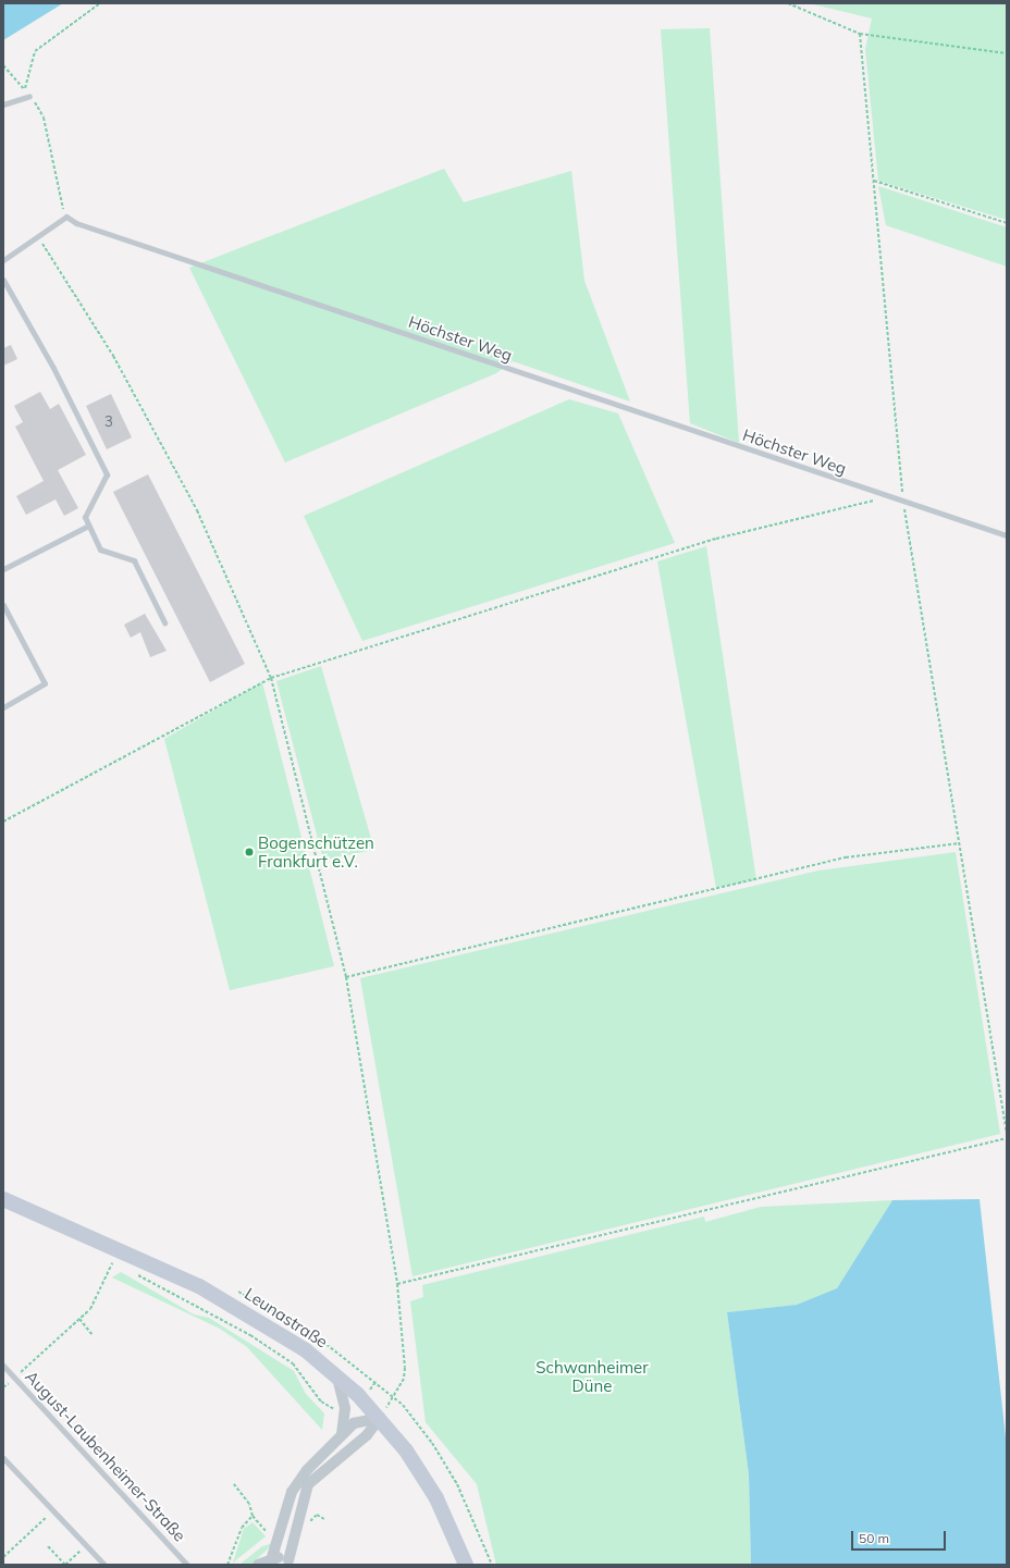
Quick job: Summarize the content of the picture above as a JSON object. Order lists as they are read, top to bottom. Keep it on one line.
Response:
{"streets":{"main road":["Leunastraße"],"lane":["Höchster Weg","August-Laubenheimer-Straße"]},"parks":["Schwanheimer Düne"],"places":["Bogenschützen Frankfurt e.V."],"house_numbers":["3"],"scale_bar":"50 m"}
